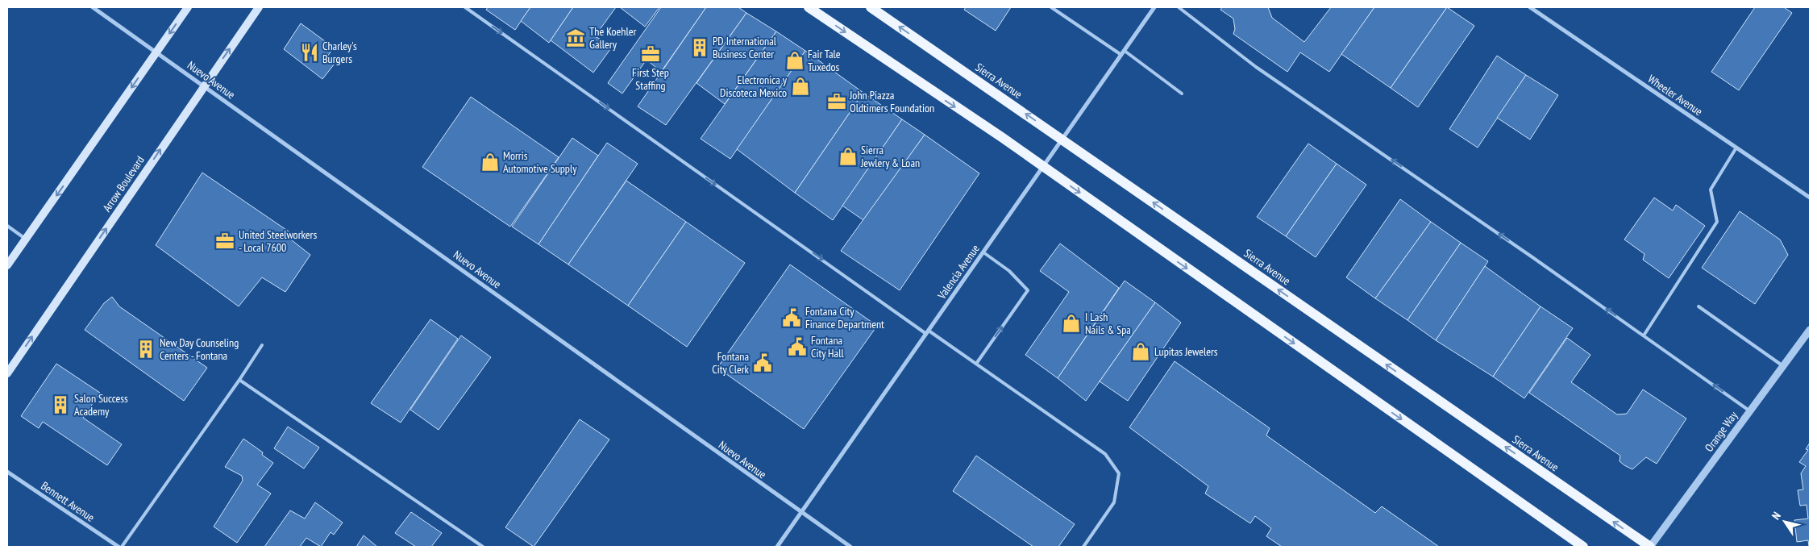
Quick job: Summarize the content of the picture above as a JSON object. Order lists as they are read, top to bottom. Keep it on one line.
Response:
{"streets":{"main road":["Sierra Avenue","Arrow Boulevard"],"street":["Nuevo Avenue","Wheeler Avenue","Valencia Avenue","Orange Way","Bennett Avenue"]},"crossings":[["Nuevo Avenue","Arrow Boulevard"],["Nuevo Avenue","Valencia Avenue"],["Sierra Avenue","Valencia Avenue"],["Sierra Avenue","Orange Way"]],"places":{"museum":["The Koehler Gallery"],"building":["PD International Business Center","New Day Counseling Centers - Fontana","Salon Success Academy"],"restaurant":["Charley's Burgers"],"office":["First Step Staffing","John Piazza Oldtimers Foundation","United Steelworkers - Local 7600"],"shop":["Fair Tale Tuxedos","Electronica y Discoteca Mexico","Sierra Jewlery & Loan","Morris Automotive Supply","I Lash Nails & Spa","Lupitas Jewelers"],"public building":["Fontana City Finance Department","Fontana City Hall","Fontana City Clerk"]},"north":"top left"}
